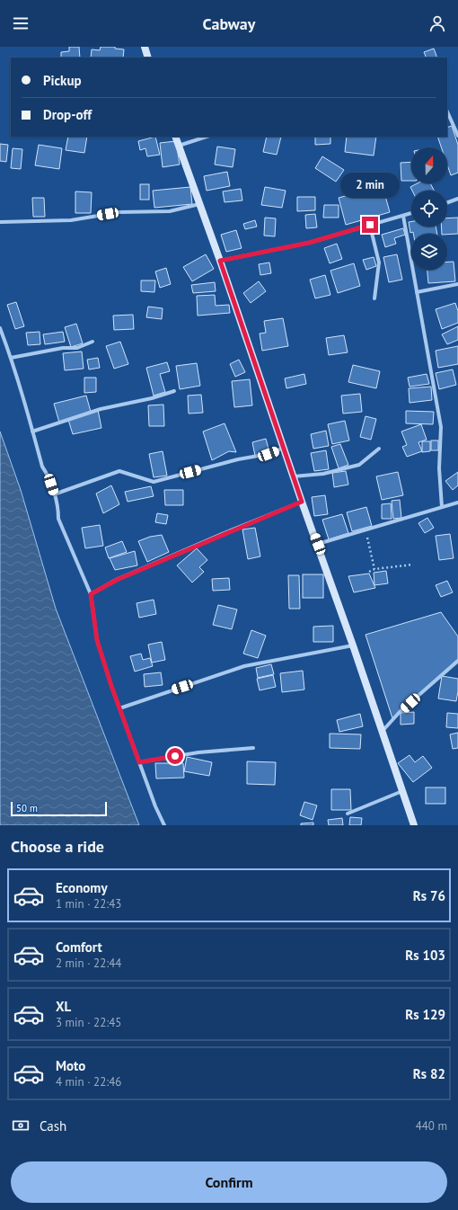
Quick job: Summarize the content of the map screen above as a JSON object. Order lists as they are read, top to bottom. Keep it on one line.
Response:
{"scale_bar":"50 m","north":"top","page":{"header":"Cabway","banner":["Pickup","Drop-off"],"bubble":"2 min","scale":"50 m","heading":"Choose a ride","list":[{"name":"Economy","note":"1 min · 22:43","value":"Rs 76"},{"name":"Comfort","note":"2 min · 22:44","value":"Rs 103"},{"name":"XL","note":"3 min · 22:45","value":"Rs 129"},{"name":"Moto","note":"4 min · 22:46","value":"Rs 82"}],"pay":["Cash","440 m"],"buttons":"Confirm"}}
